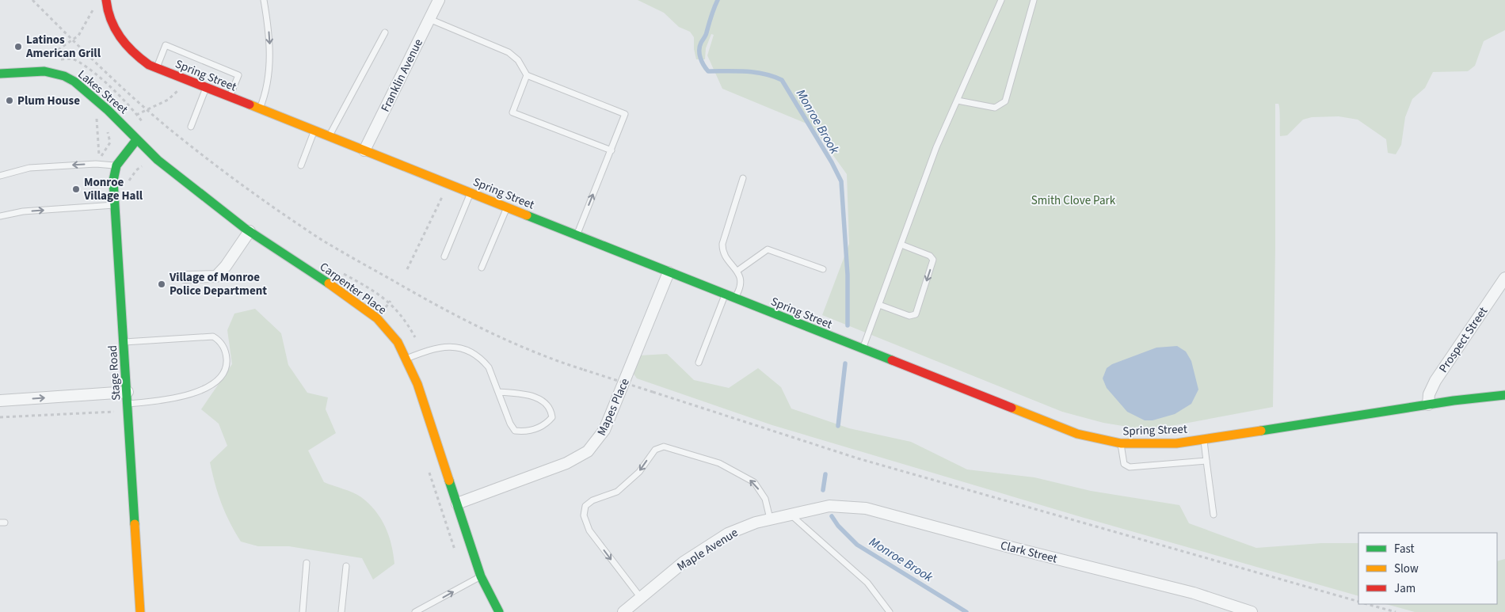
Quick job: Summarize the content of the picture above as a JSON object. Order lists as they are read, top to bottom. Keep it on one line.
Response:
{"streets":{"street":["Spring Street","Franklin Avenue","Lakes Street","Carpenter Place","Prospect Street","Stage Road","Mapes Place","Maple Avenue","Clark Street"]},"crossings":[["Spring Street","Franklin Avenue"],["Spring Street","Prospect Street"],["Spring Street","Mapes Place"],["Lakes Street","Carpenter Place"],["Lakes Street","Stage Road"],["Carpenter Place","Stage Road"],["Carpenter Place","Mapes Place"],["Maple Avenue","Clark Street"]],"water":["Monroe Brook"],"parks":["Smith Clove Park"],"places":["Latinos American Grill","Plum House","Monroe Village Hall","Village of Monroe Police Department"],"legend":["Fast","Slow","Jam"]}
